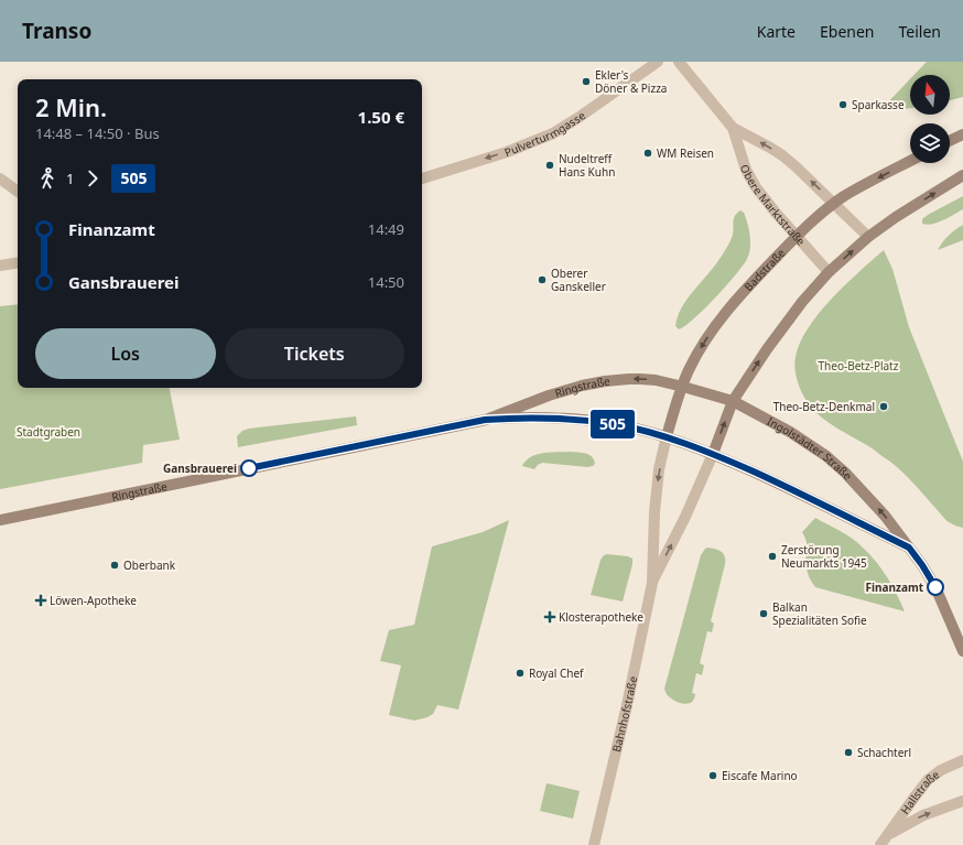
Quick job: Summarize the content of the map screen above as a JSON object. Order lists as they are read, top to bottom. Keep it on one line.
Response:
{"streets":{"main road":["Badstraße","Ringstraße","Ingolstädter Straße"],"street":["Pulverturmgasse","Obere Marktstraße","Bahnhofstraße","Hallstraße"]},"crossings":[["Obere Marktstraße","Badstraße"],["Badstraße","Ringstraße"],["Badstraße","Ingolstädter Straße"],["Badstraße","Bahnhofstraße"],["Ringstraße","Ingolstädter Straße"],["Ringstraße","Bahnhofstraße"],["Ingolstädter Straße","Bahnhofstraße"]],"one_way":["Pulverturmgasse"],"parks":["Theo-Betz-Platz","Stadtgraben"],"places":{"other":["Ekler's Döner & Pizza","Sparkasse","WM Reisen","Nudeltreff Hans Kuhn","Oberer Ganskeller","Theo-Betz-Denkmal","Gansbrauerei","Zerstörung Neumarkts 1945","Oberbank","Finanzamt","Balkan Spezialitäten Sofie","Royal Chef","Schachterl","Eiscafe Marino"],"health":["Löwen-Apotheke","Klosterapotheke"]},"lines":["bus line 505"],"north":"top","page":{"header":"Transo","nav":["Karte","Ebenen","Teilen"],"on_map":"505","heading":["2 Min.","14:48 – 14:50 · Bus","1.50 €"],"legs":["1","505"],"list":[{"name":"Finanzamt","value":"14:49"},{"name":"Gansbrauerei","value":"14:50"}],"buttons":["Los","Tickets"]}}
